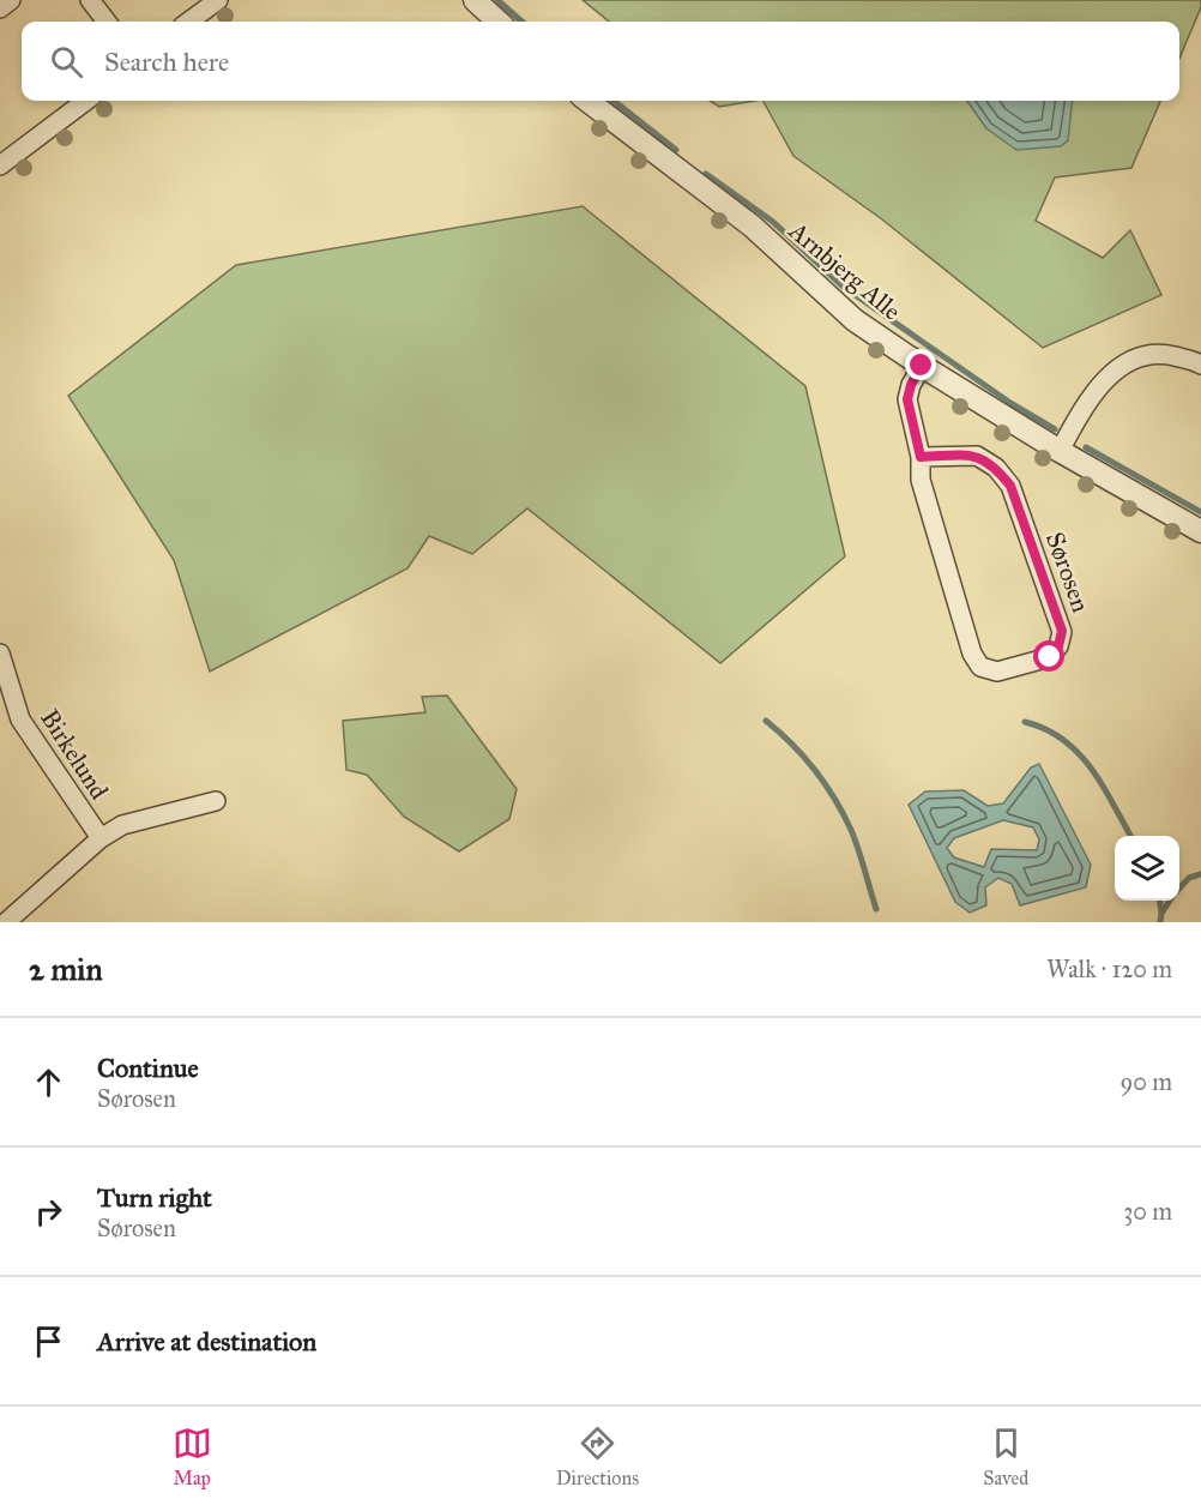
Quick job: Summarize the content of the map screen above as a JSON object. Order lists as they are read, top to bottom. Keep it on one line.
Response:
{"streets":{"street":["Arnbjerg Alle","Sørosen","Birkelund"]},"crossings":[["Arnbjerg Alle","Sørosen"]],"page":{"search":"Search here","heading":["2 min","Walk · 120 m"],"list":[["Continue","Sørosen","90 m"],["Turn right","Sørosen","30 m"],"Arrive at destination"],"nav":["Map","Directions","Saved"]}}
